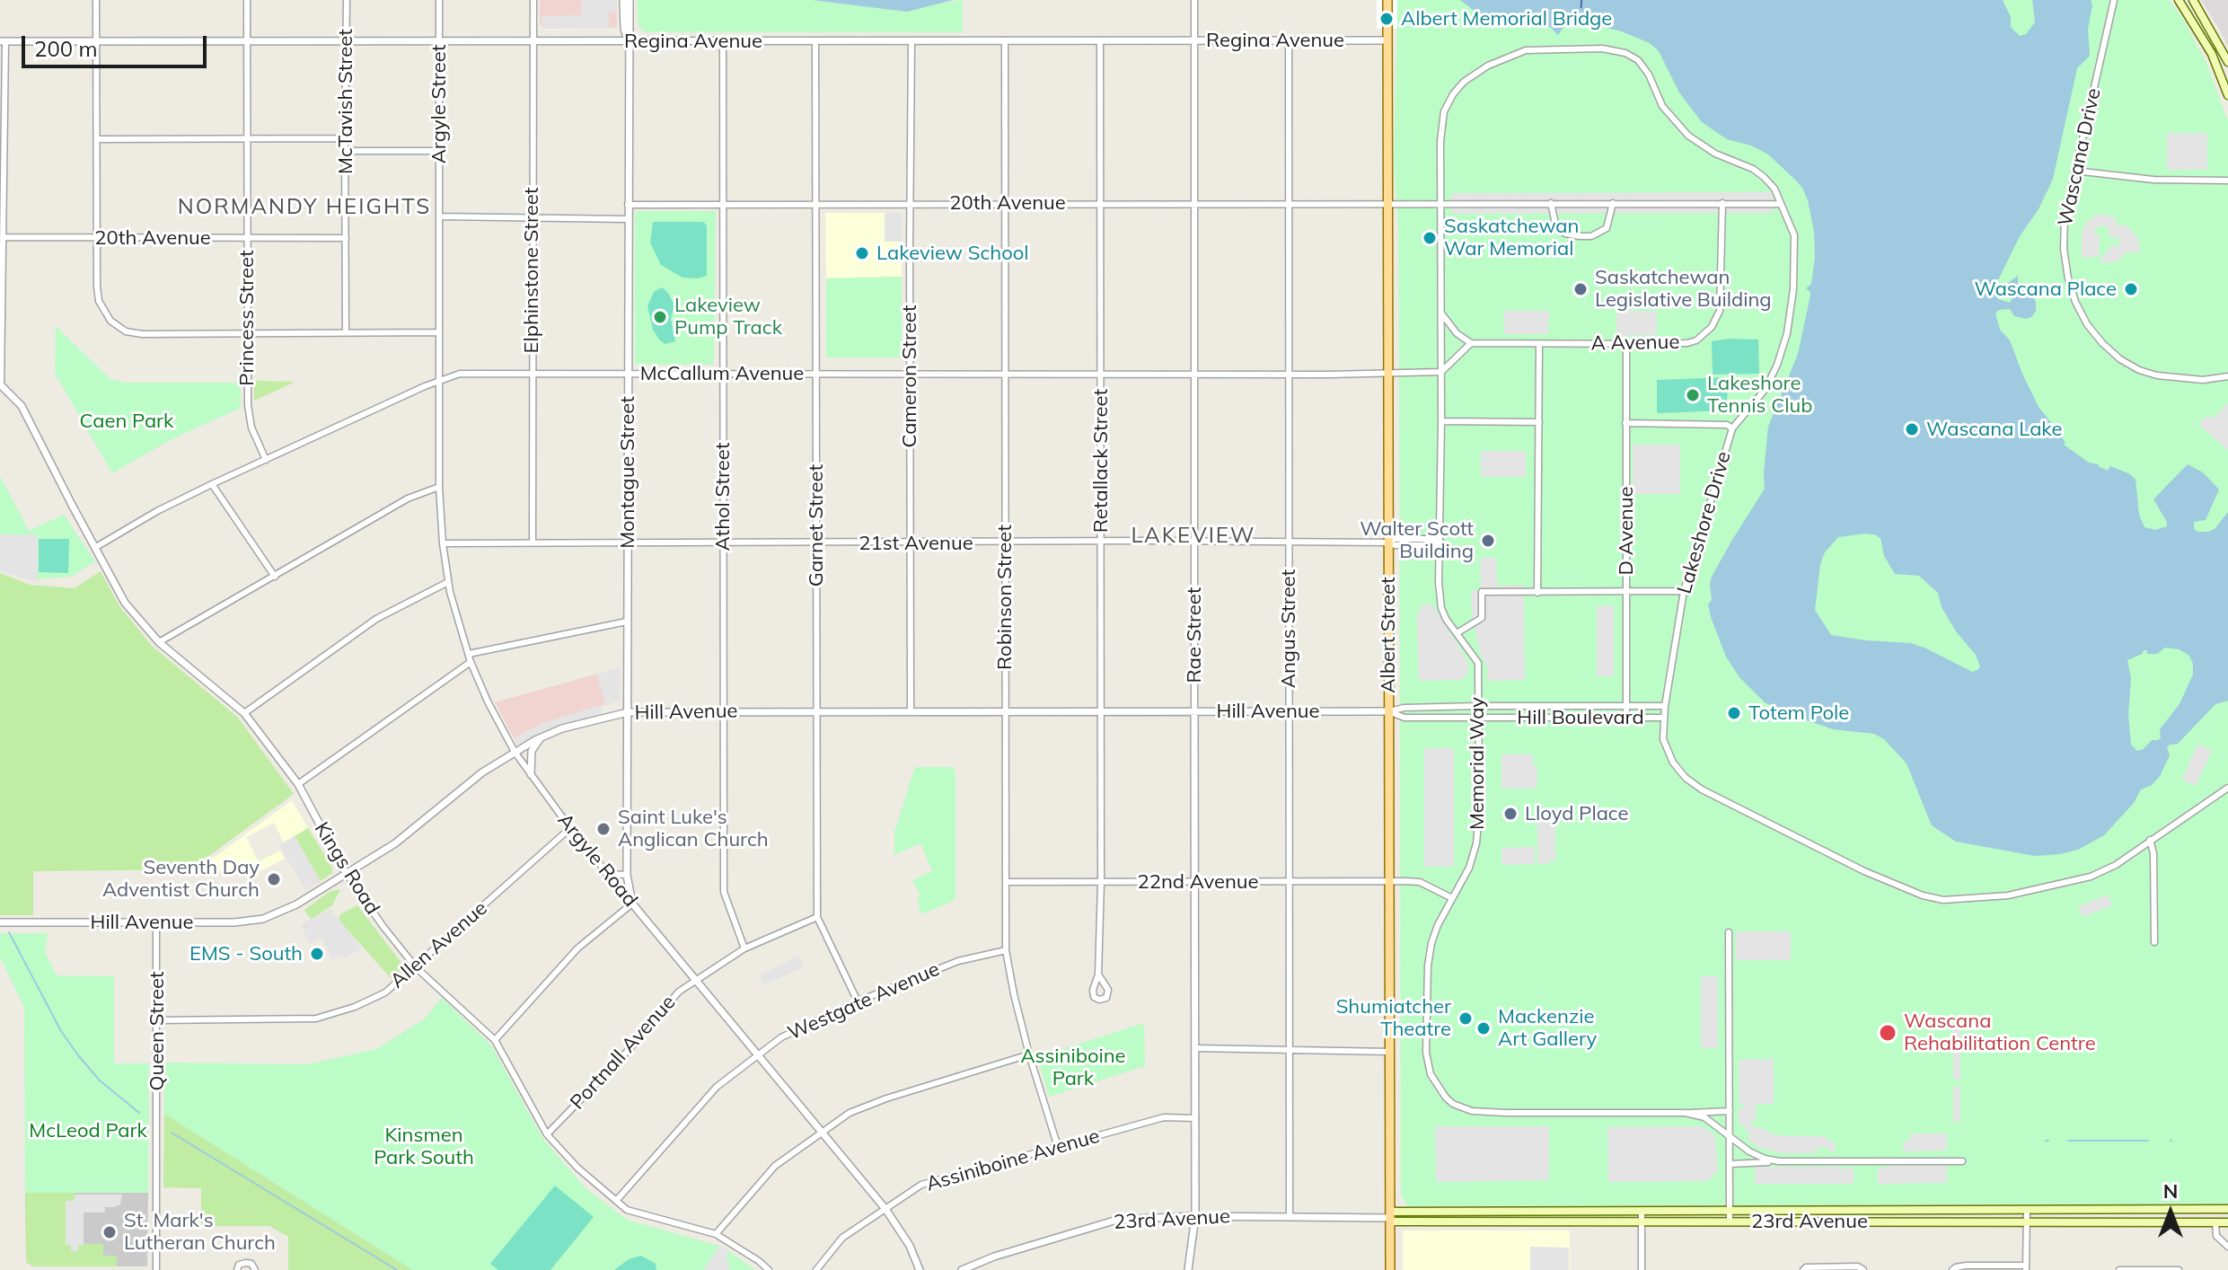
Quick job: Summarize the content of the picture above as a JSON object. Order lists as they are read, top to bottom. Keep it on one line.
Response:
{"streets":{"main road":["Albert Street","23rd Avenue"],"street":["Regina Avenue","McTavish Street","Argyle Street","Wascana Drive","20th Avenue","Elphinstone Street","Princess Street","A Avenue","McCallum Avenue","Cameron Street","Retallack Street","Montague Street","Athol Street","Lakeshore Drive","Garnet Street","D Avenue","21st Avenue","Robinson Street","Angus Street","Rae Street","Hill Avenue","Hill Boulevard","Memorial Way","Argyle Road","Kings Road","22nd Avenue","Allen Avenue","Westgate Avenue","Queen Street","Portnall Avenue","Assiniboine Avenue"]},"crossings":[["Regina Avenue","McTavish Street"],["Regina Avenue","Argyle Street"],["Regina Avenue","Elphinstone Street"],["Regina Avenue","Princess Street"],["Regina Avenue","Cameron Street"],["Regina Avenue","Retallack Street"],["Regina Avenue","Montague Street"],["Regina Avenue","Athol Street"],["Regina Avenue","Garnet Street"],["Regina Avenue","Robinson Street"],["Regina Avenue","Angus Street"],["Regina Avenue","Rae Street"],["Regina Avenue","Albert Street"],["McTavish Street","20th Avenue"],["Argyle Street","McCallum Avenue"],["Argyle Street","Argyle Road"],["20th Avenue","Princess Street"],["20th Avenue","A Avenue"],["20th Avenue","Cameron Street"],["20th Avenue","Retallack Street"],["20th Avenue","Montague Street"],["20th Avenue","Athol Street"],["20th Avenue","Lakeshore Drive"],["20th Avenue","Garnet Street"],["20th Avenue","Robinson Street"],["20th Avenue","Angus Street"],["20th Avenue","Rae Street"],["20th Avenue","Albert Street"],["20th Avenue","Memorial Way"],["Elphinstone Street","McCallum Avenue"],["Elphinstone Street","21st Avenue"],["Princess Street","McCallum Avenue"],["A Avenue","D Avenue"],["McCallum Avenue","Cameron Street"],["McCallum Avenue","Retallack Street"],["McCallum Avenue","Montague Street"],["McCallum Avenue","Athol Street"],["McCallum Avenue","Garnet Street"],["McCallum Avenue","Robinson Street"],["McCallum Avenue","Angus Street"],["McCallum Avenue","Rae Street"],["McCallum Avenue","Albert Street"],["McCallum Avenue","Argyle Road"],["McCallum Avenue","Kings Road"],["Cameron Street","21st Avenue"],["Cameron Street","Hill Avenue"],["Retallack Street","21st Avenue"],["Retallack Street","Hill Avenue"],["Retallack Street","22nd Avenue"],["Montague Street","21st Avenue"],["Montague Street","Hill Avenue"],["Montague Street","Argyle Road"],["Athol Street","21st Avenue"],["Athol Street","Hill Avenue"],["Athol Street","Portnall Avenue"],["Lakeshore Drive","Hill Boulevard"],["Lakeshore Drive","Memorial Way"],["Garnet Street","21st Avenue"],["Garnet Street","Hill Avenue"],["Garnet Street","Westgate Avenue"],["Garnet Street","Portnall Avenue"],["D Avenue","Hill Boulevard"],["21st Avenue","Robinson Street"],["21st Avenue","Angus Street"],["21st Avenue","Rae Street"],["21st Avenue","Albert Street"],["21st Avenue","Memorial Way"],["21st Avenue","Argyle Road"],["Robinson Street","Hill Avenue"],["Robinson Street","22nd Avenue"],["Robinson Street","Westgate Avenue"],["Robinson Street","Assiniboine Avenue"],["Angus Street","Hill Avenue"],["Angus Street","22nd Avenue"],["Angus Street","23rd Avenue"],["Rae Street","Hill Avenue"],["Rae Street","22nd Avenue"],["Rae Street","Assiniboine Avenue"],["Rae Street","23rd Avenue"],["Albert Street","Hill Avenue"],["Albert Street","Hill Boulevard"],["Albert Street","22nd Avenue"],["Albert Street","23rd Avenue"],["Hill Avenue","Hill Boulevard"],["Hill Avenue","Argyle Road"],["Hill Avenue","Kings Road"],["Hill Avenue","Queen Street"],["Hill Boulevard","Memorial Way"],["Memorial Way","22nd Avenue"],["Argyle Road","Allen Avenue"],["Argyle Road","Westgate Avenue"],["Argyle Road","Portnall Avenue"],["Argyle Road","Assiniboine Avenue"],["Kings Road","Allen Avenue"],["Kings Road","Westgate Avenue"],["Kings Road","Portnall Avenue"],["Allen Avenue","Queen Street"]],"districts":["NORMANDY HEIGHTS","LAKEVIEW"],"parks":["Caen Park","Assiniboine Park","McLeod Park","Kinsmen Park South"],"places":["Albert Memorial Bridge","Saskatchewan War Memorial","Lakeview School","Saskatchewan Legislative Building","Wascana Place","Lakeview Pump Track","Lakeshore Tennis Club","Wascana Lake","Walter Scott Building","Totem Pole","Lloyd Place","Saint Luke's Anglican Church","Seventh Day Adventist Church","EMS - South","Shumiatcher Theatre","Mackenzie Art Gallery","Wascana Rehabilitation Centre","St. Mark's Lutheran Church"],"scale_bar":"200 m","north":"top"}
